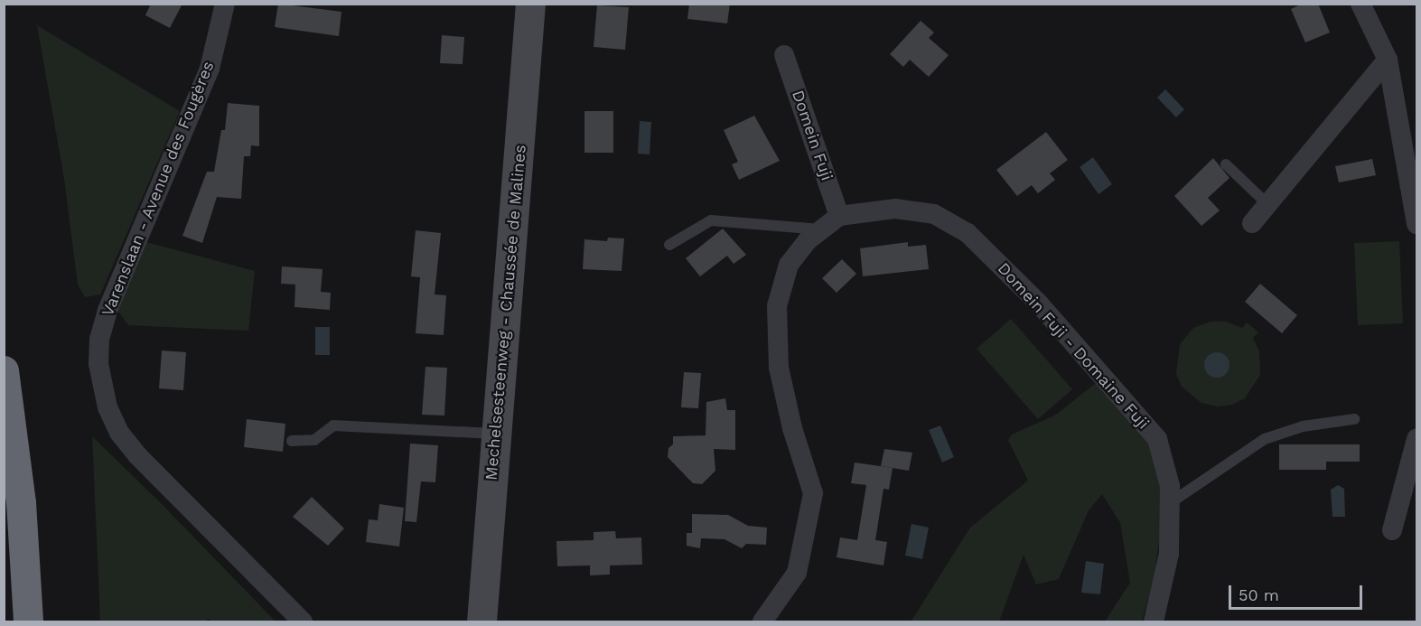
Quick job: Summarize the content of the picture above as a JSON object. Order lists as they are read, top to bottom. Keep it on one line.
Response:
{"streets":{"main road":["Mechelsesteenweg - Chaussée de Malines"],"street":["Domein Fuji","Varenslaan - Avenue des Fougères","Domein Fuji - Domaine Fuji"]},"crossings":[["Domein Fuji","Domein Fuji - Domaine Fuji"]],"scale_bar":"50 m"}
